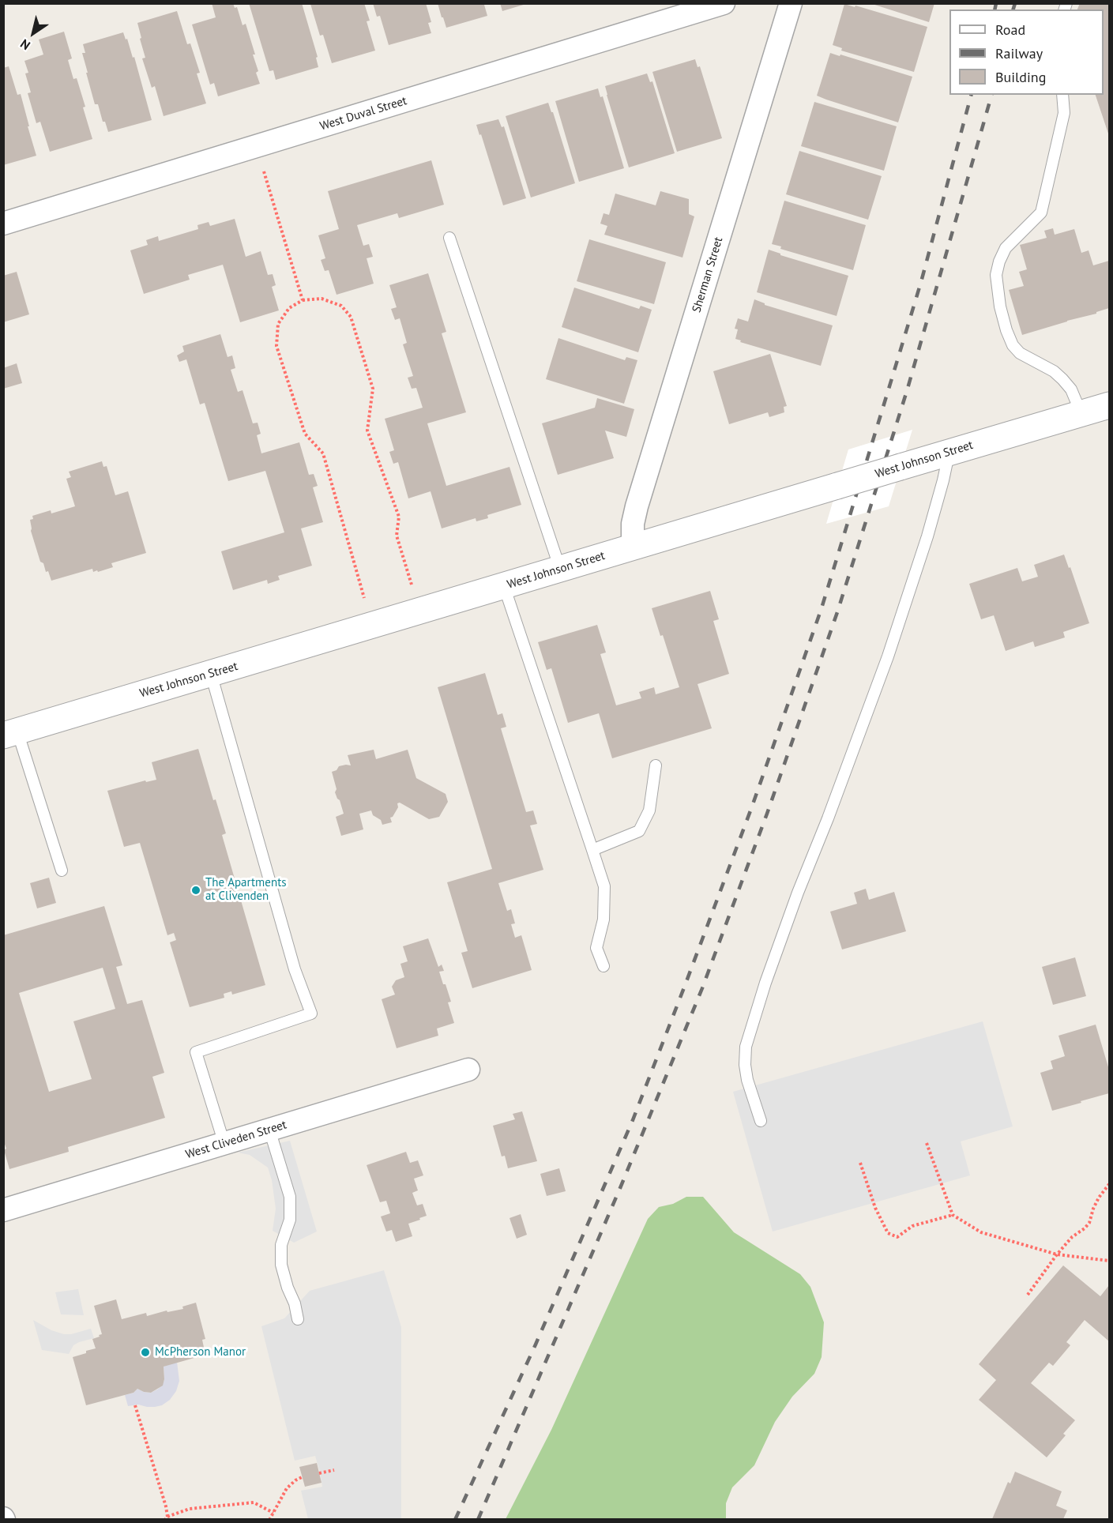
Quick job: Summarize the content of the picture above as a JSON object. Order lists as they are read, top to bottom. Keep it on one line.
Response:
{"streets":{"street":["West Duval Street","Sherman Street","West Johnson Street","West Cliveden Street"]},"crossings":[["Sherman Street","West Johnson Street"]],"places":["The Apartments at Clivenden","McPherson Manor"],"legend":["Road","Railway","Building"],"north":"bottom left"}
